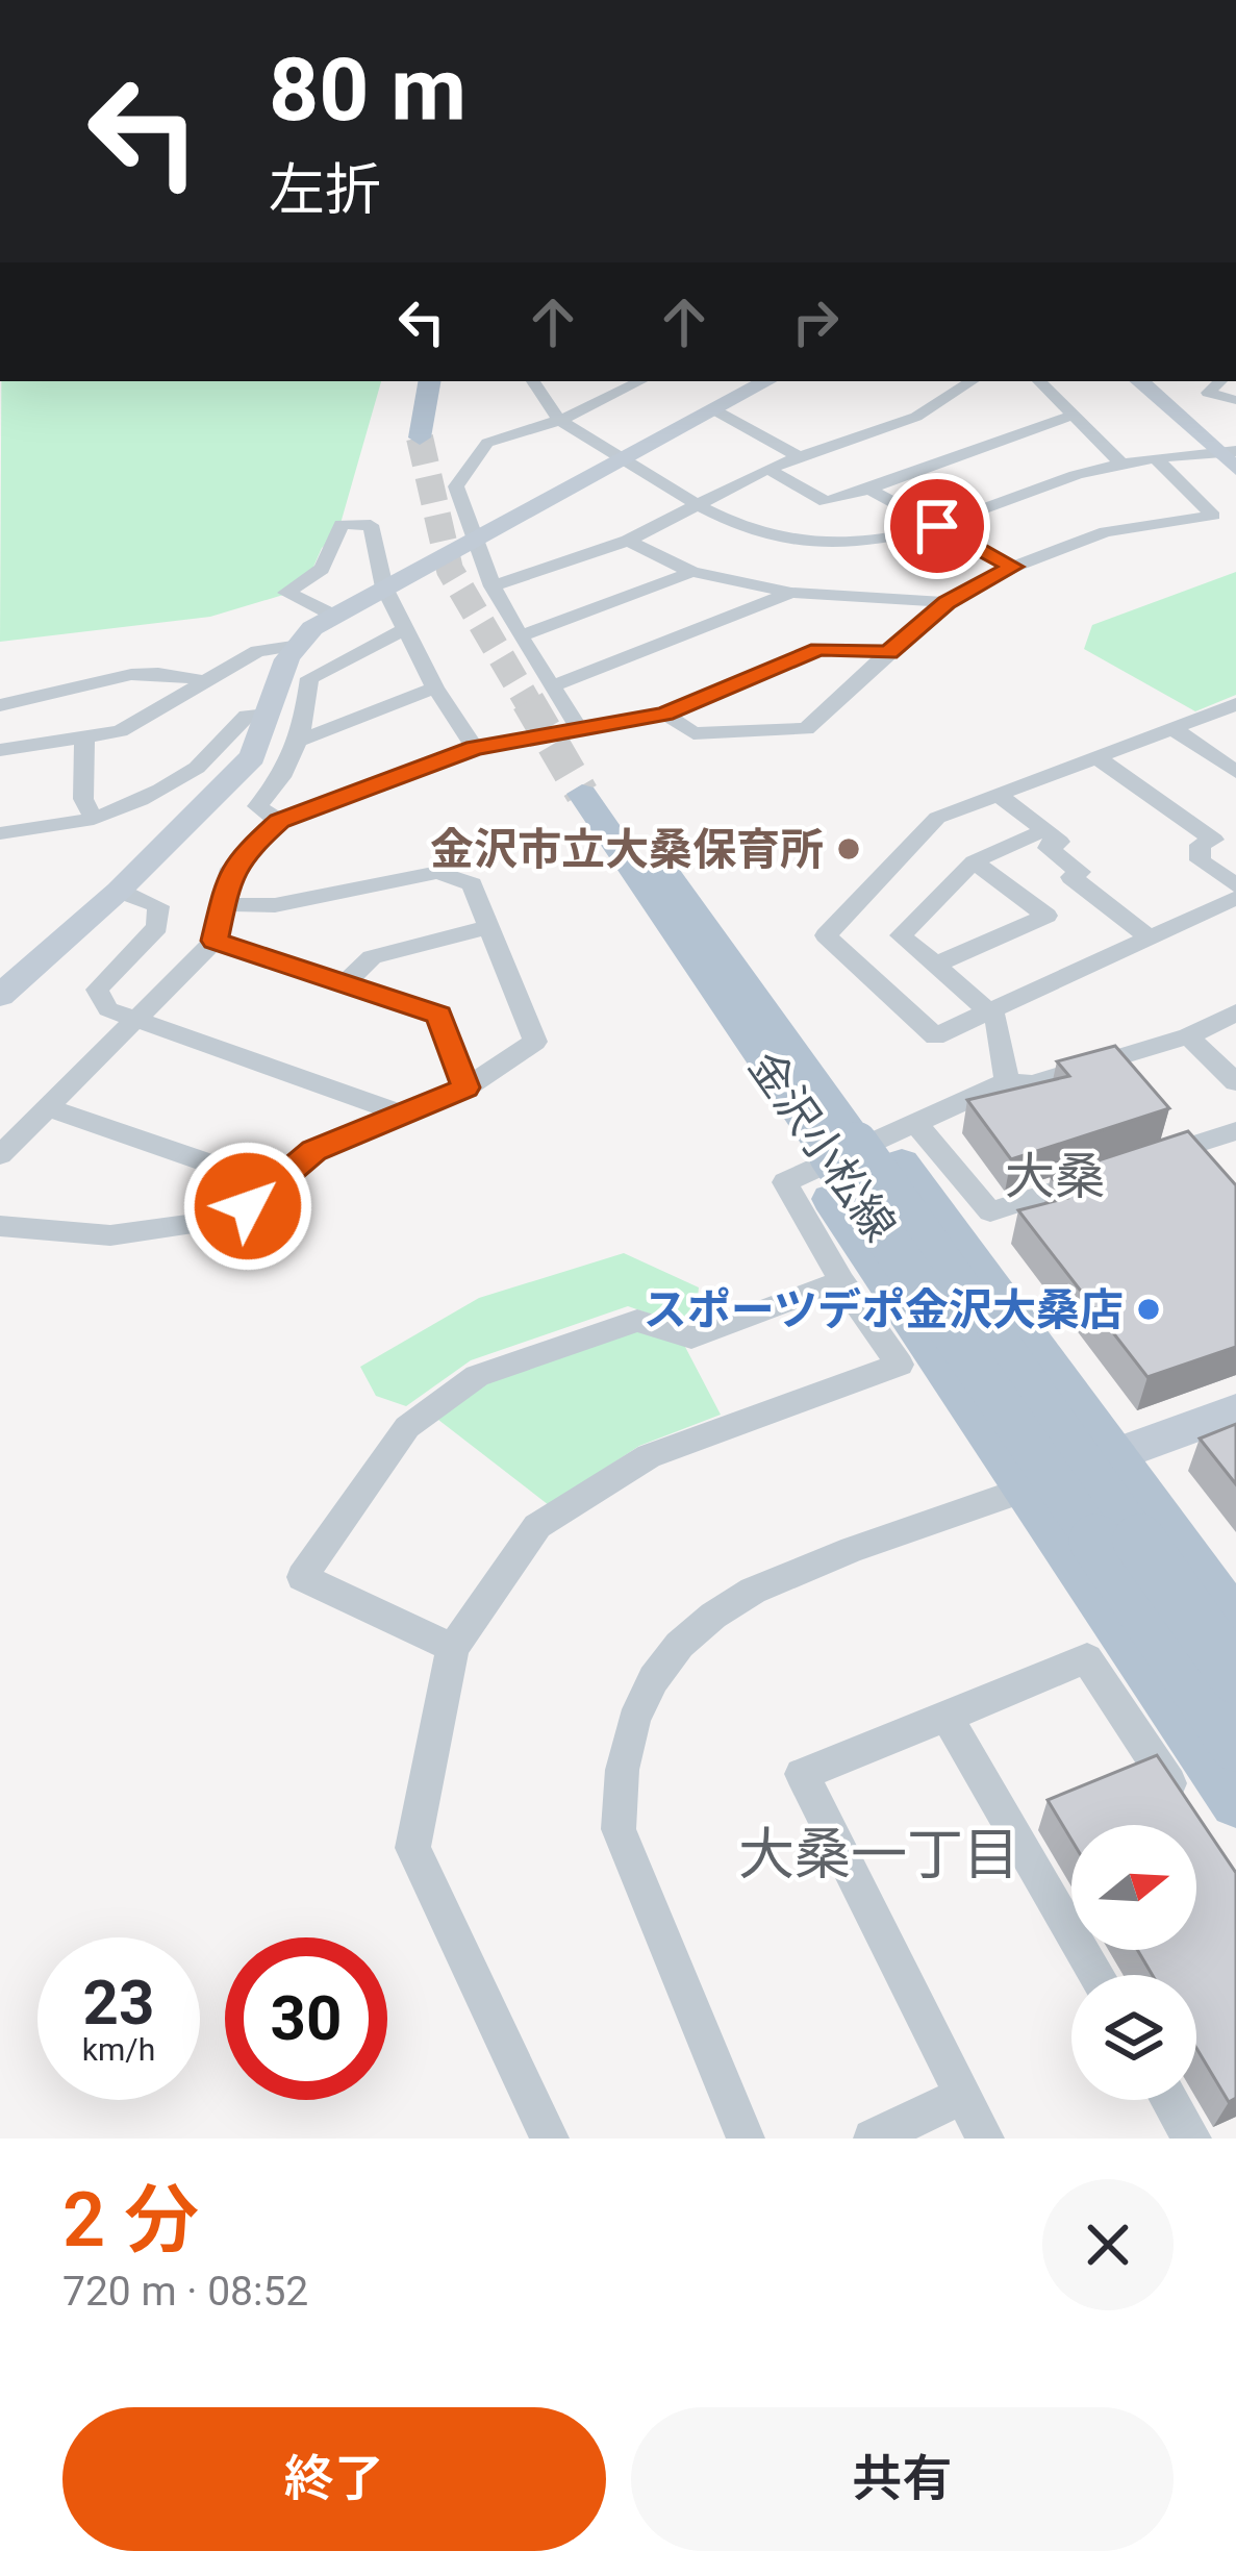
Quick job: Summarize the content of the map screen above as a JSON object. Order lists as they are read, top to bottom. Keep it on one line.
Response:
{"streets":{"main road":["金沢小松線"]},"districts":["大桑","大桑一丁目"],"places":["金沢市立大桑保育所","スポーツデポ金沢大桑店"],"north":"right","page":{"turn":["80 m","左折"],"speed":"23 km/h","limit":"30","heading":["2 分","720 m · 08:52"],"buttons":["終了","共有"]}}
